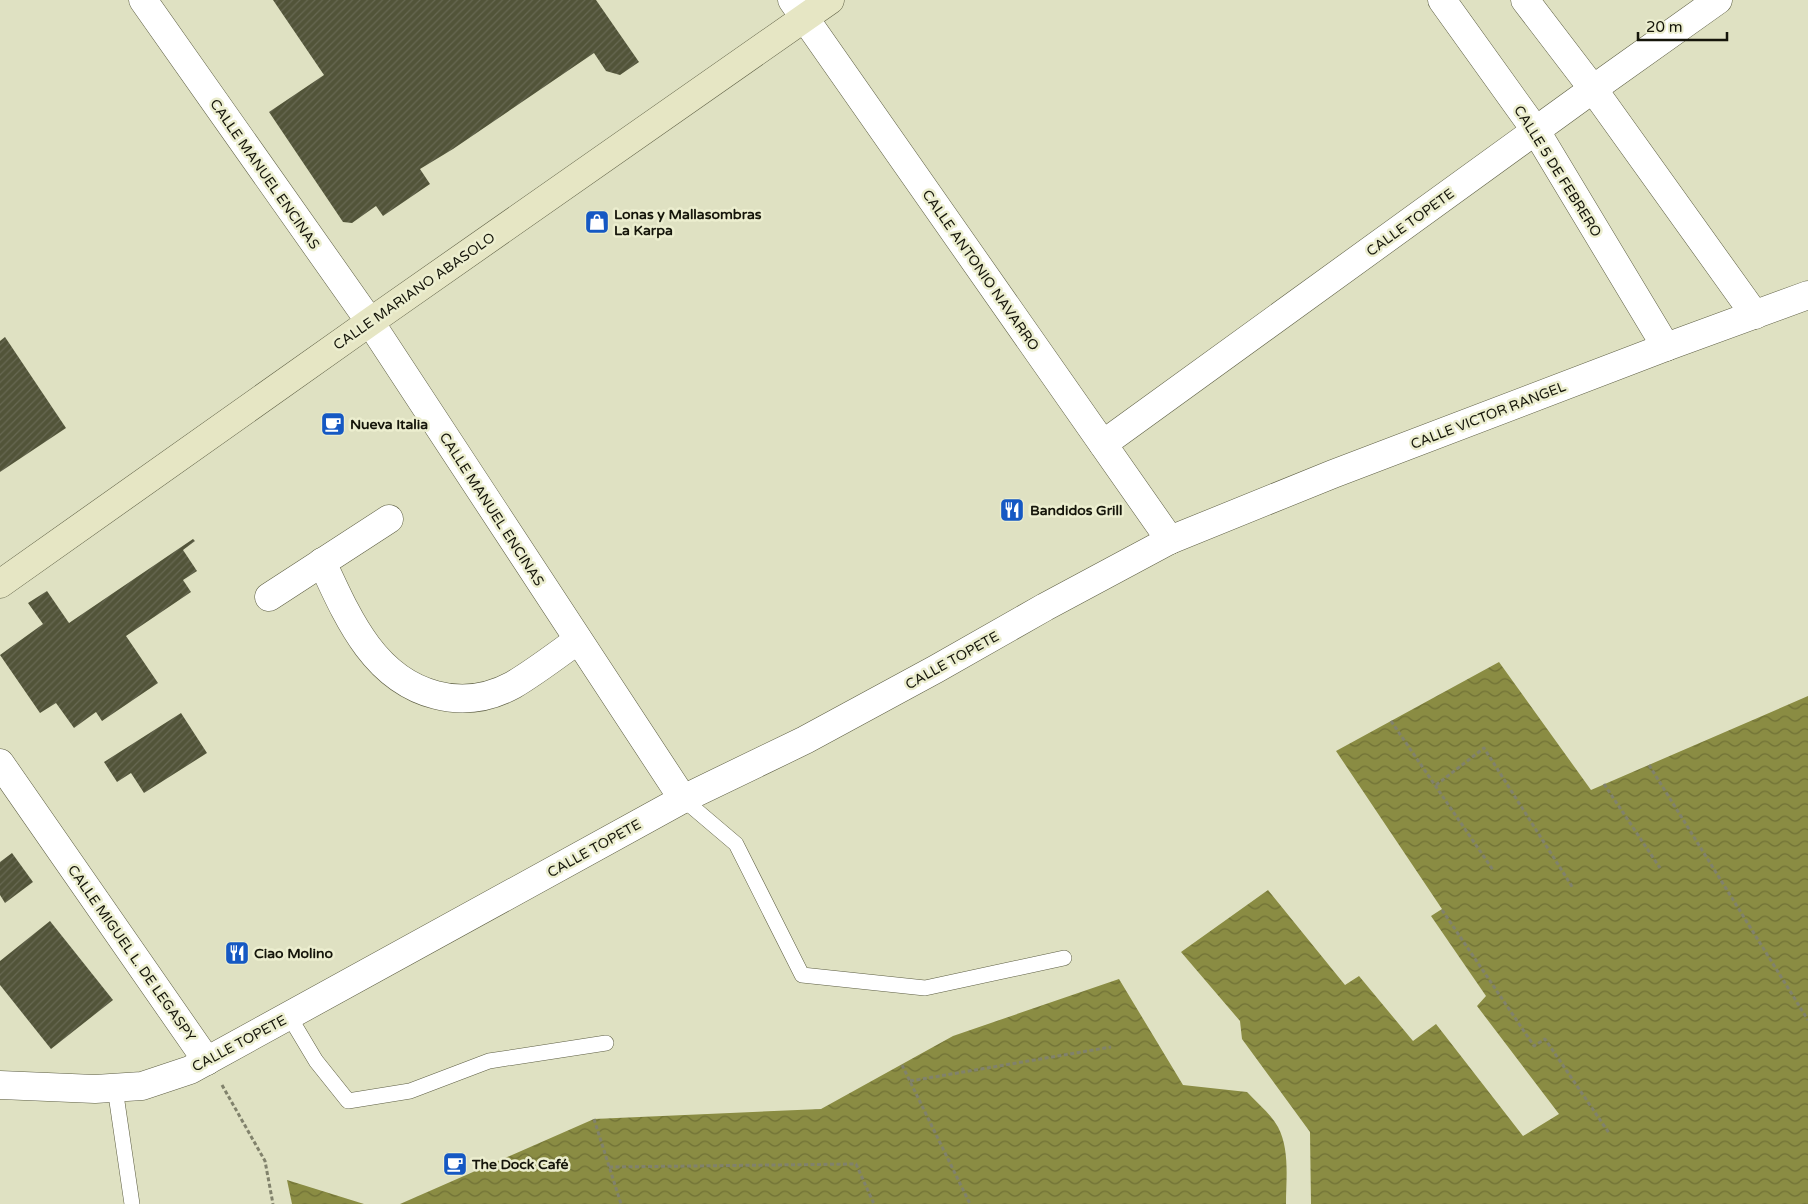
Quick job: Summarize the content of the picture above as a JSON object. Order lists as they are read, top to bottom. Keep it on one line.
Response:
{"streets":{"main road":["CALLE MARIANO ABASOLO"],"street":["CALLE 5 DE FEBRERO","CALLE MANUEL ENCINAS","CALLE TOPETE","CALLE ANTONIO NAVARRO","CALLE VICTOR RANGEL","CALLE MIGUEL L. DE LEGASPY"]},"crossings":[["CALLE 5 DE FEBRERO","CALLE TOPETE"],["CALLE 5 DE FEBRERO","CALLE VICTOR RANGEL"],["CALLE MANUEL ENCINAS","CALLE TOPETE"],["CALLE MANUEL ENCINAS","CALLE MARIANO ABASOLO"],["CALLE TOPETE","CALLE ANTONIO NAVARRO"],["CALLE TOPETE","CALLE VICTOR RANGEL"],["CALLE TOPETE","CALLE MIGUEL L. DE LEGASPY"],["CALLE ANTONIO NAVARRO","CALLE MARIANO ABASOLO"],["CALLE ANTONIO NAVARRO","CALLE VICTOR RANGEL"]],"places":{"shop":["Lonas y Mallasombras La Karpa"],"cafe":["Nueva Italia","The Dock Café"],"restaurant":["Bandidos Grill","Ciao Molino"]},"scale_bar":"20 m"}
